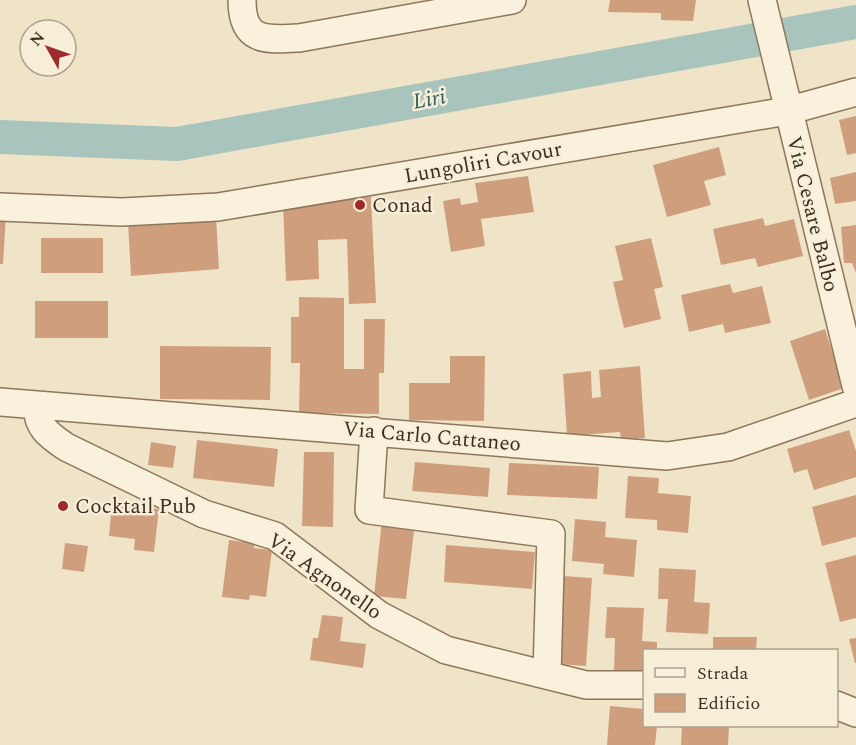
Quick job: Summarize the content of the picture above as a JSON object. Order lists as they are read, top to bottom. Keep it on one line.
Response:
{"streets":{"street":["Lungoliri Cavour","Via Cesare Balbo","Via Carlo Cattaneo","Via Agnonello"]},"crossings":[["Lungoliri Cavour","Via Cesare Balbo"],["Via Carlo Cattaneo","Via Agnonello"]],"water":["Liri"],"places":["Conad","Cocktail Pub"],"legend":["Strada","Edificio"],"north":"top left"}
